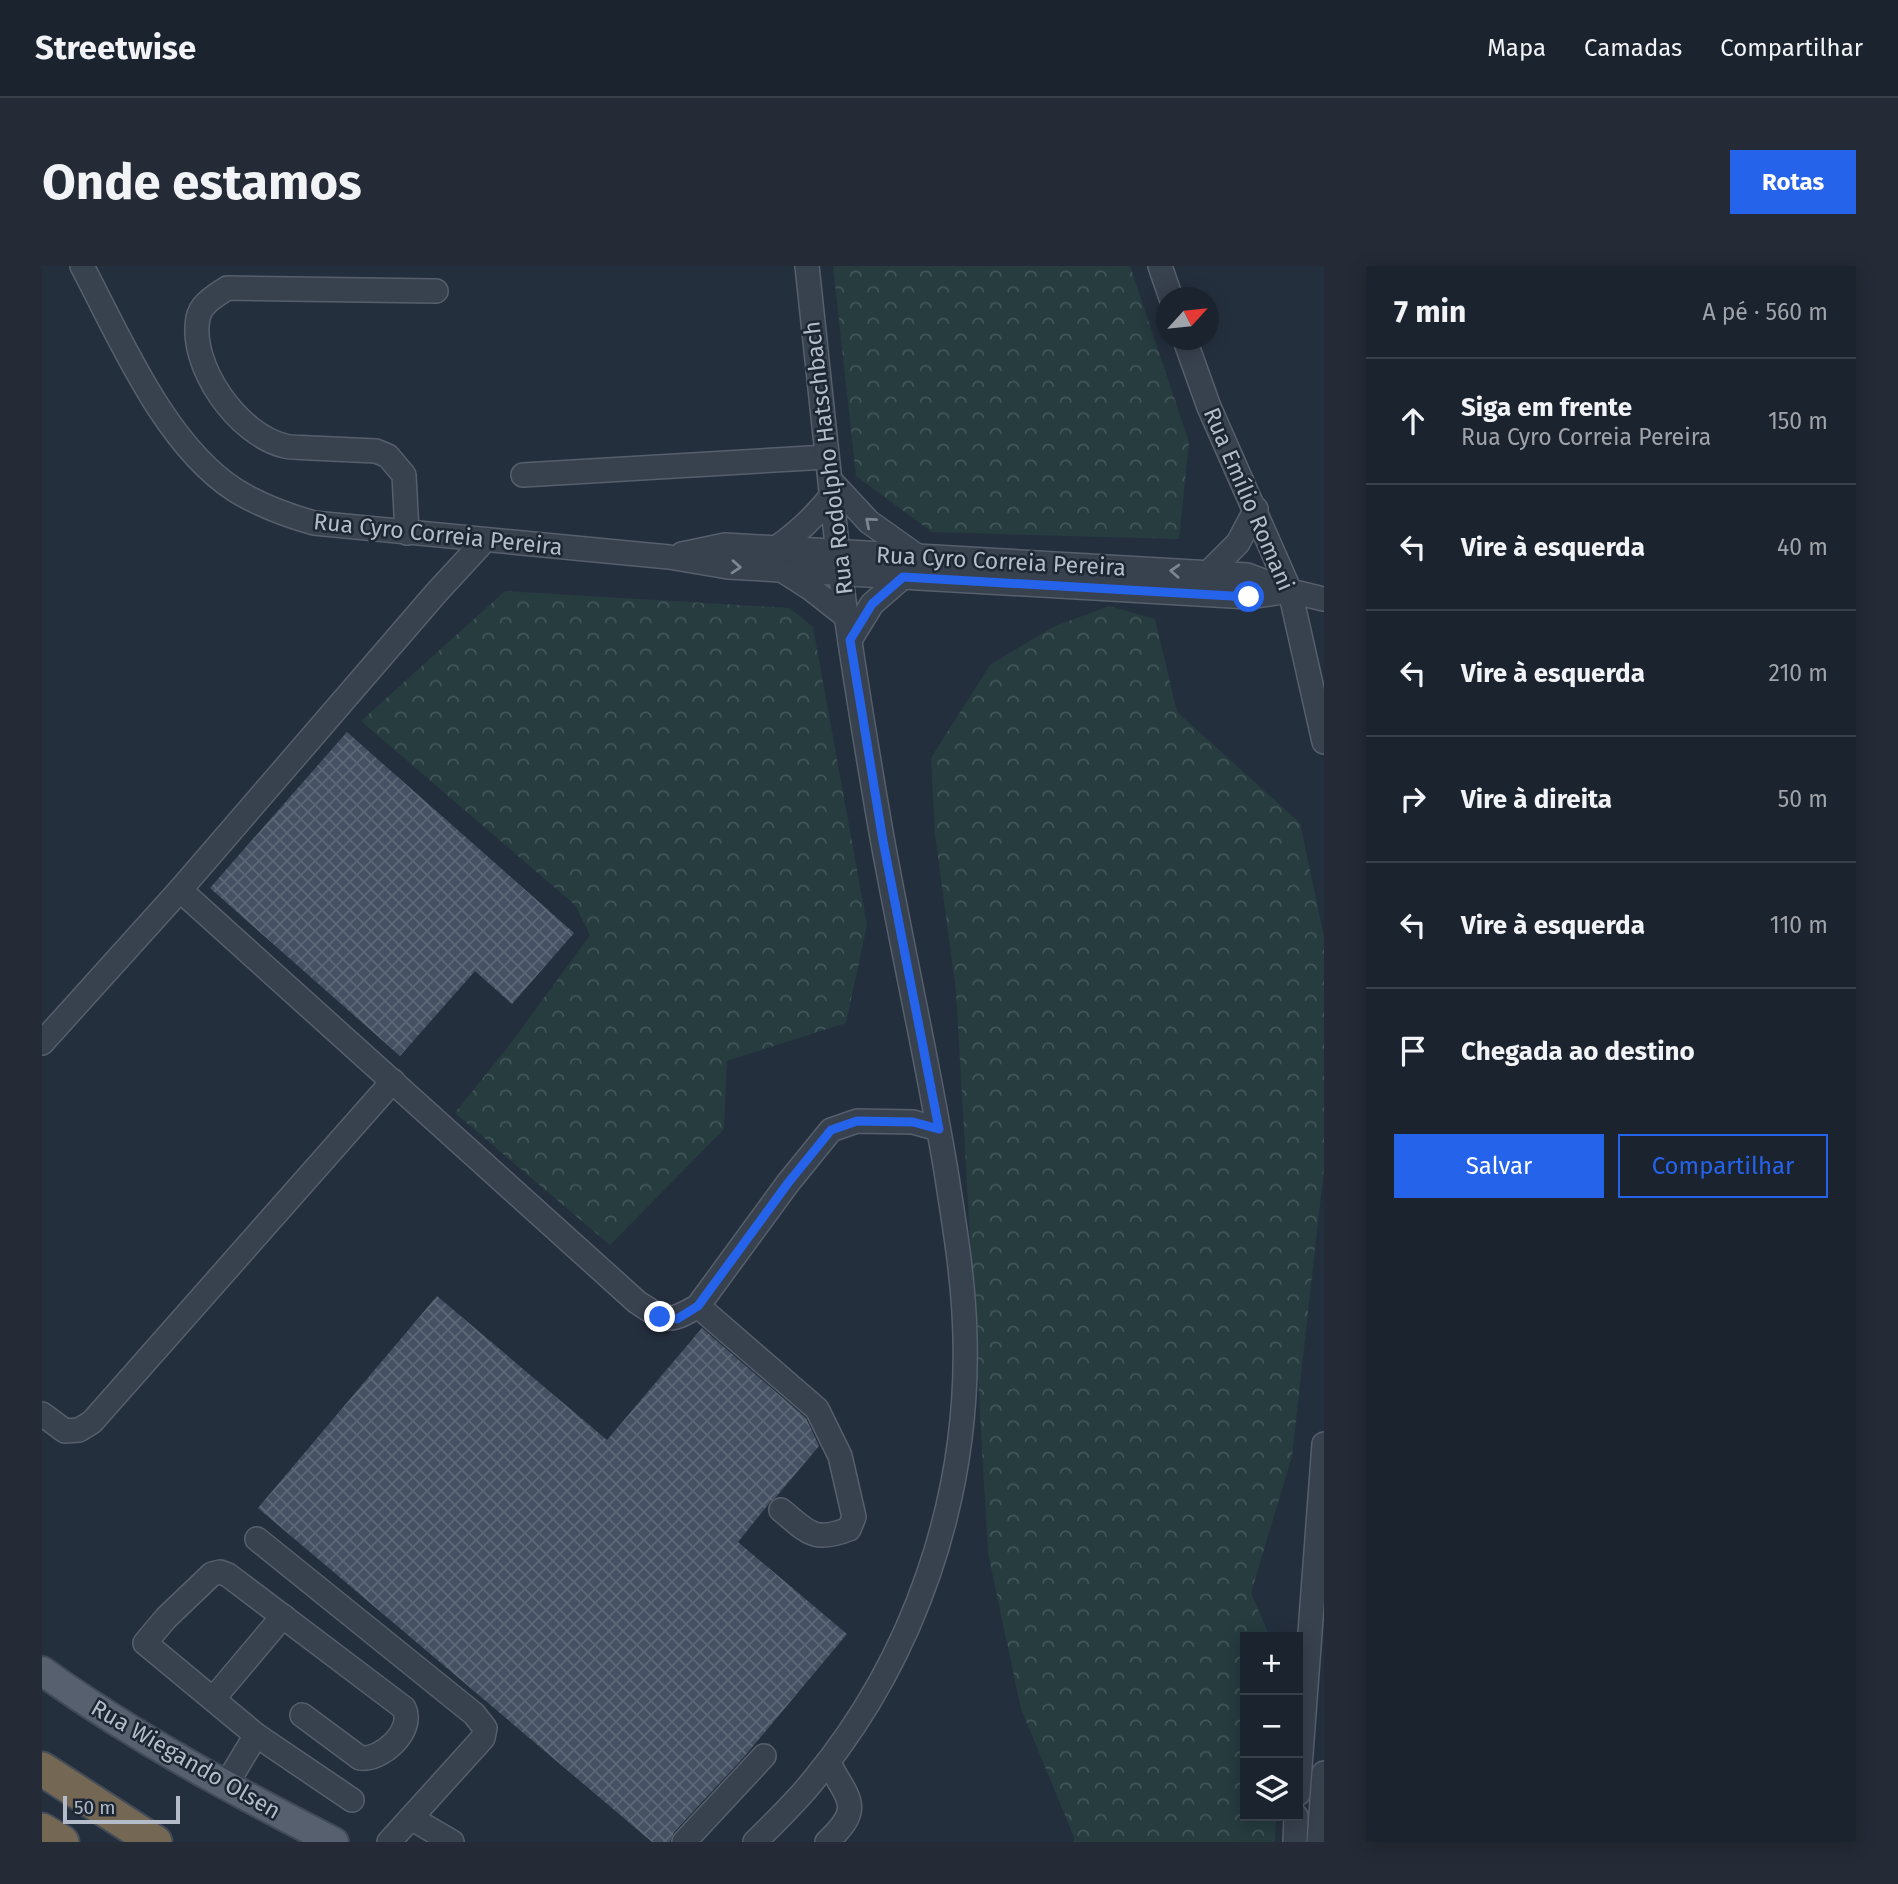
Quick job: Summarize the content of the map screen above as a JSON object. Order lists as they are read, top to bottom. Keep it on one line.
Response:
{"streets":{"main road":["Rua Wiegando Olsen"],"street":["Rua Rodolpho Hatschbach","Rua Emílio Romani","Rua Cyro Correia Pereira"]},"crossings":[["Rua Rodolpho Hatschbach","Rua Cyro Correia Pereira"],["Rua Emílio Romani","Rua Cyro Correia Pereira"]],"scale_bar":"50 m","north":"top right","page":{"header":"Streetwise","nav":["Mapa","Camadas","Compartilhar"],"buttons":["Rotas",["Salvar","Compartilhar"]],"title":"Onde estamos","heading":["7 min","A pé · 560 m"],"list":[["Siga em frente","Rua Cyro Correia Pereira","150 m"],["Vire à esquerda","40 m"],["Vire à esquerda","210 m"],["Vire à direita","50 m"],["Vire à esquerda","110 m"],"Chegada ao destino"],"map_buttons":["+","−"],"scale":"50 m"}}
